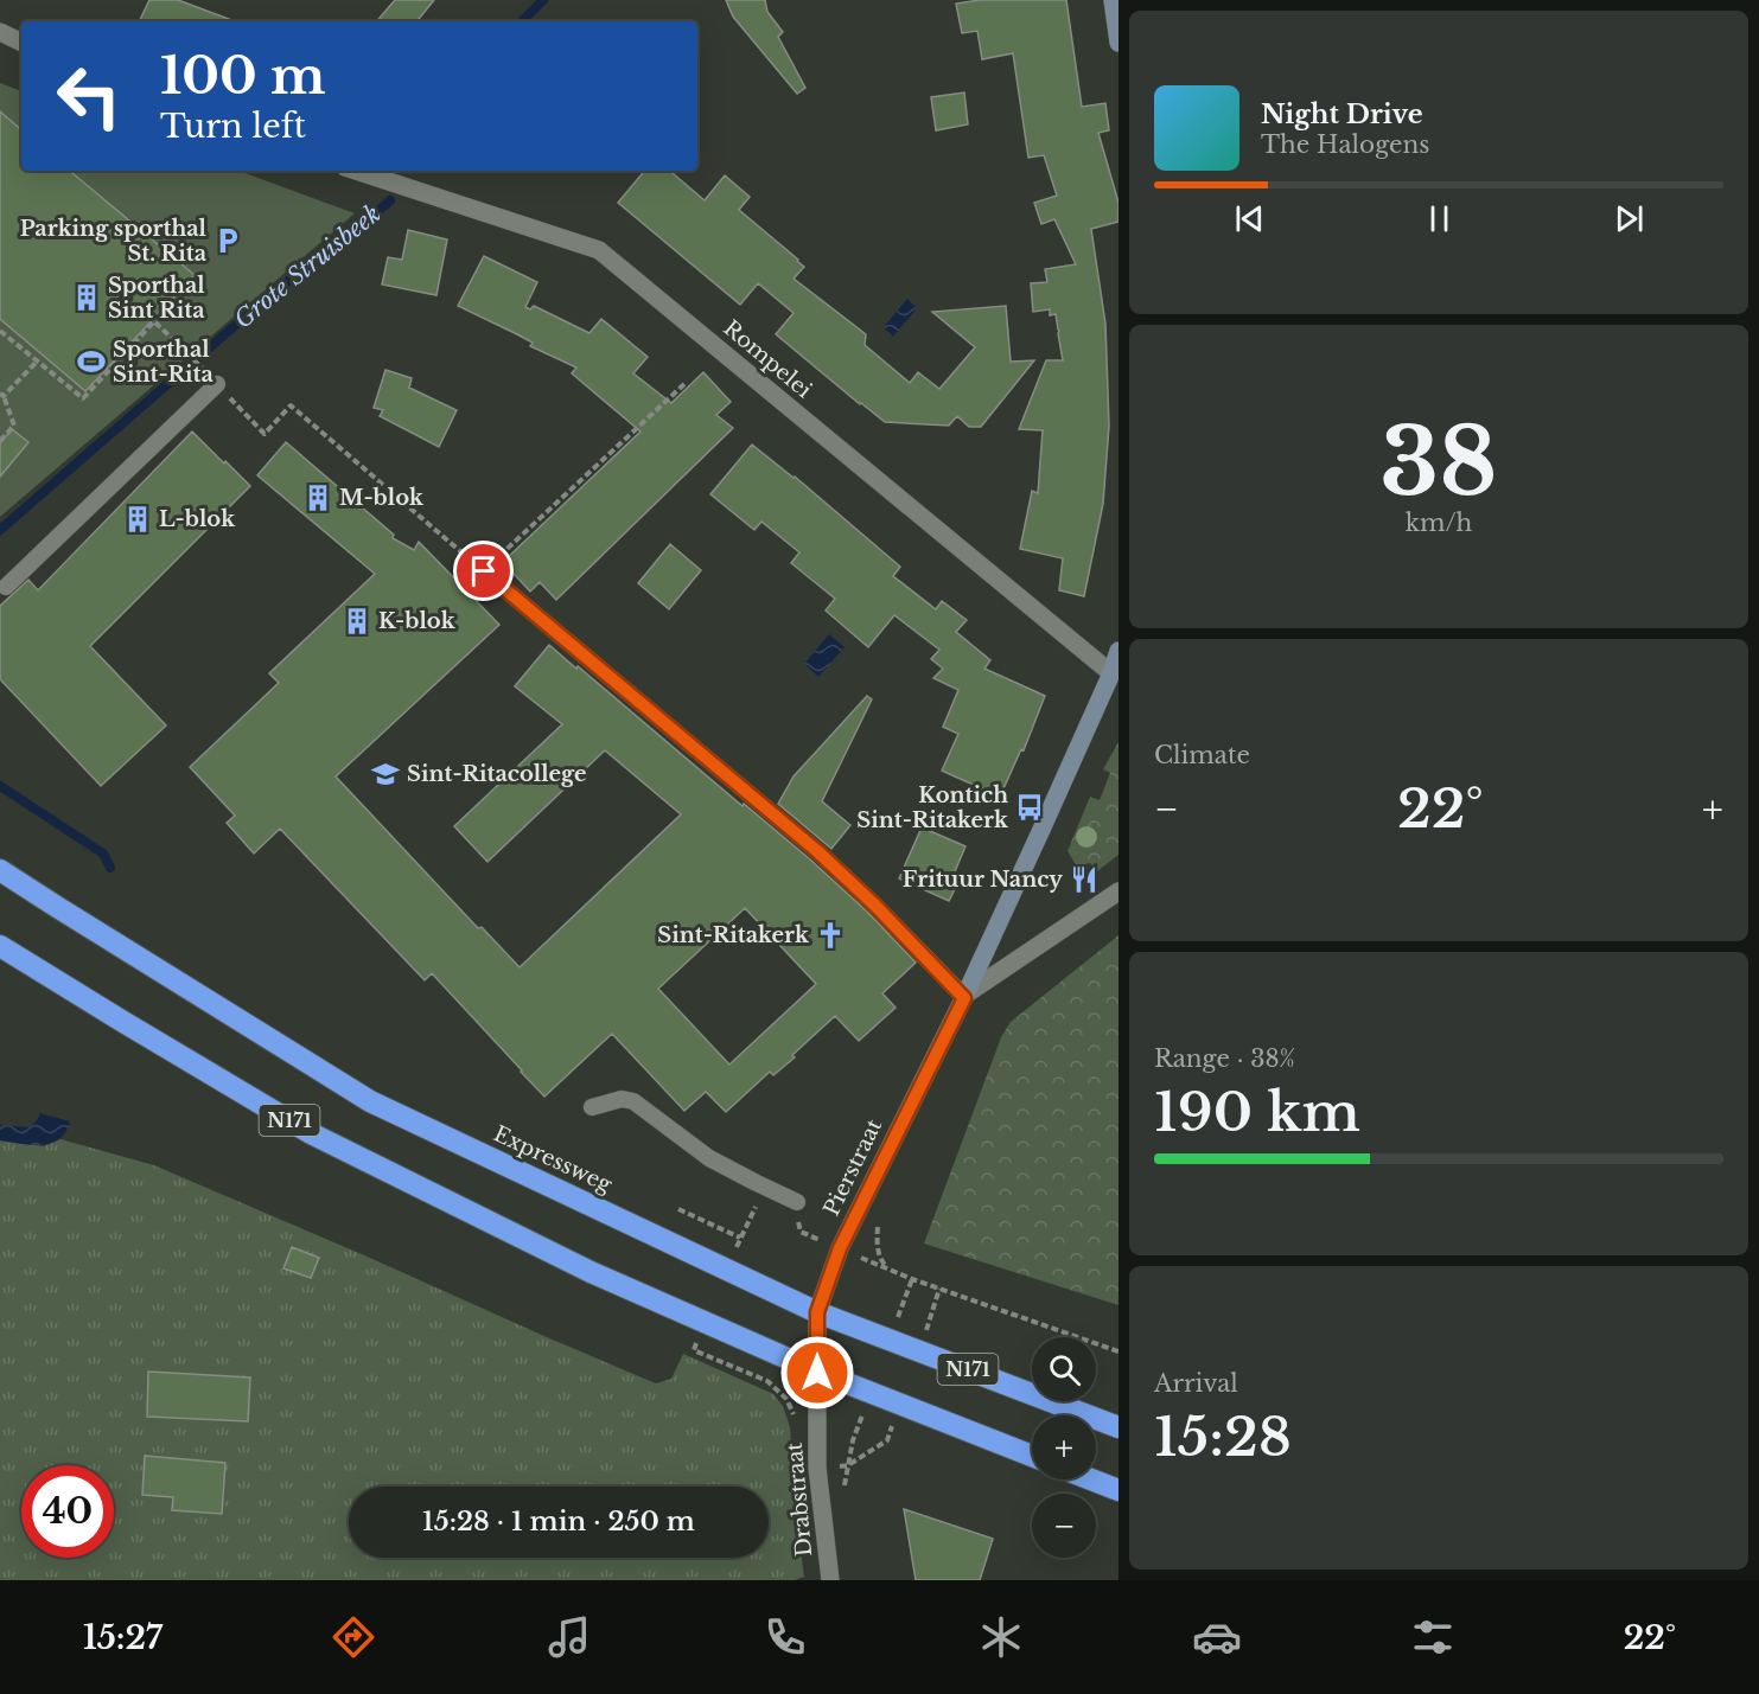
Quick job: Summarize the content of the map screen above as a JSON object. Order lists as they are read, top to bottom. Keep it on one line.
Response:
{"streets":{"highway":["N171","Expressweg"],"street":["Rompelei","Pierstraat","Drabstraat"]},"crossings":[["Rompelei","Pierstraat"],["N171","Pierstraat"],["N171","Drabstraat"],["Expressweg","Pierstraat"],["Pierstraat","Drabstraat"]],"water":["Grote Struisbeek"],"places":{"parking":["Parking sporthal St. Rita"],"building":["Sporthal Sint Rita","M-blok","L-blok","K-blok"],"sports":["Sporthal Sint-Rita"],"school or university":["Sint-Ritacollege"],"bus stop":["Kontich Sint-Ritakerk"],"restaurant":["Frituur Nancy"],"church":["Sint-Ritakerk"]},"page":{"turn":["100 m","Turn left"],"song":["Night Drive","The Halogens"],"tile":[["38","km/h"],"Climate",["Range · 38%","190 km"],["Arrival","15:28"]],"heat":["−","22°","+"],"map_buttons":["+","−"],"limit":"40","trip":"15:28 · 1 min · 250 m","tabs":["15:27","22°"]}}
